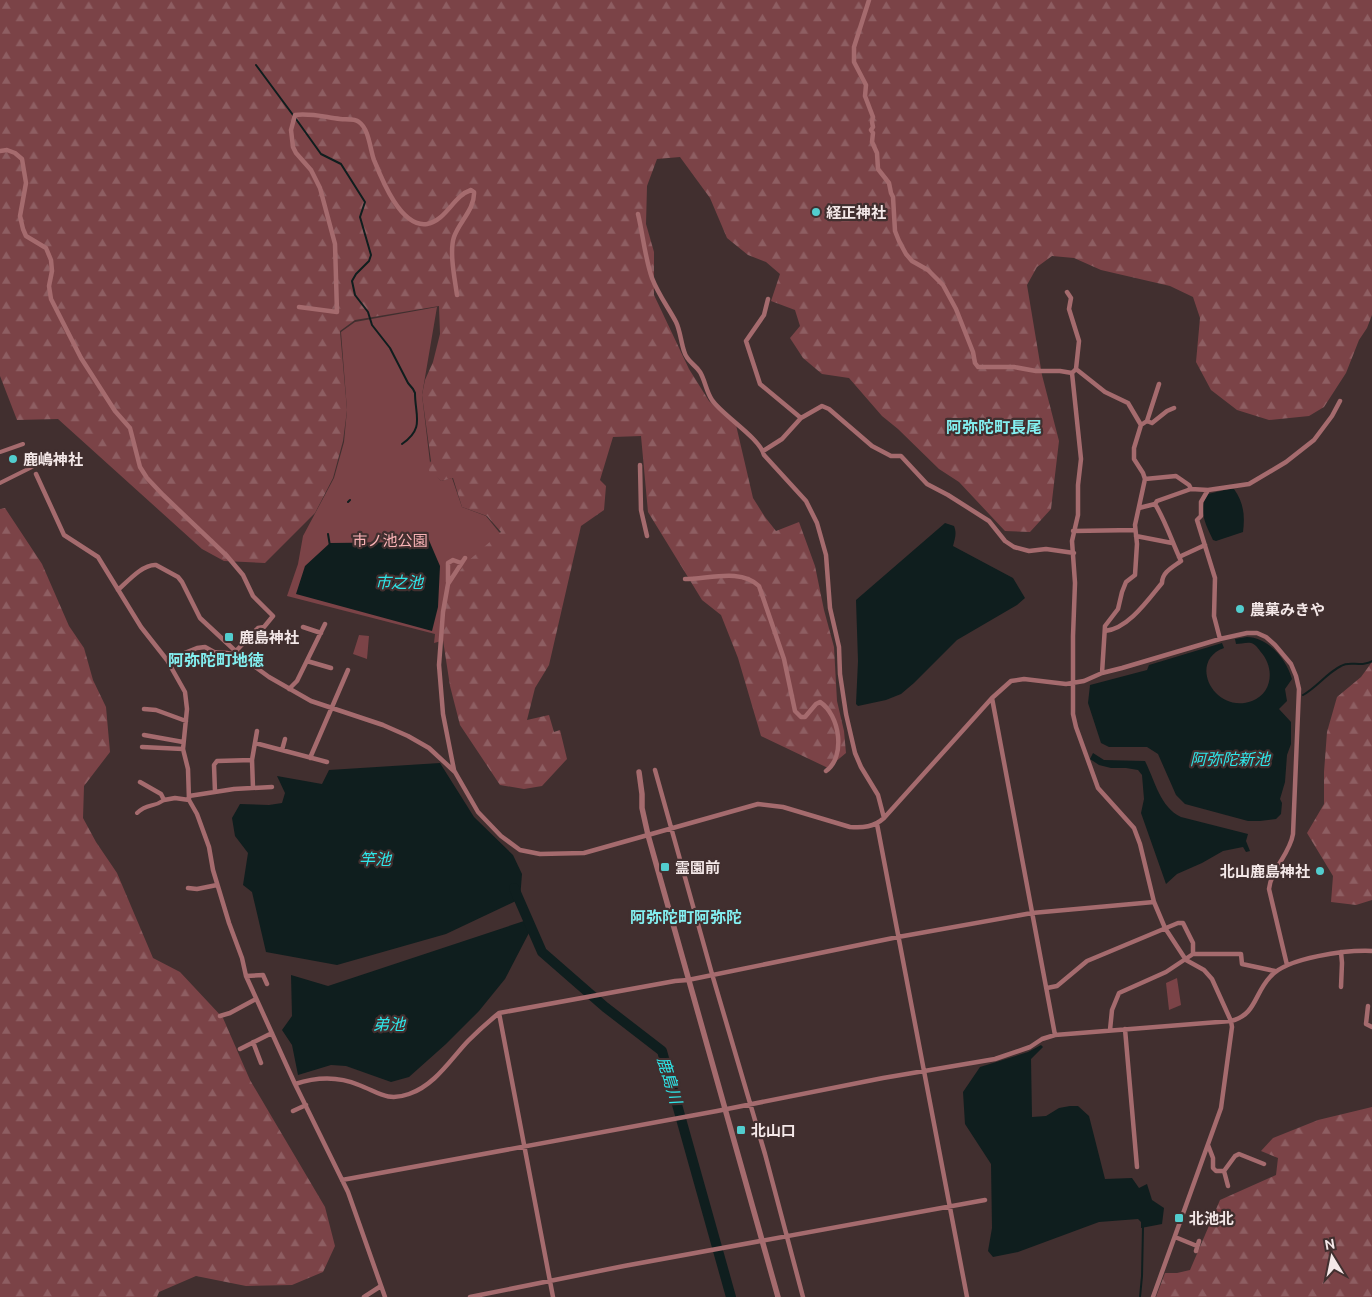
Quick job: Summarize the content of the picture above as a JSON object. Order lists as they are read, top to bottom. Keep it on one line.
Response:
{"districts":["阿弥陀町長尾","阿弥陀町地徳","阿弥陀町阿弥陀"],"water":["市之池","阿弥陀新池","竿池","弟池","鹿島川"],"parks":["市ノ池公園"],"places":{"other":["経正神社","鹿嶋神社","農菓みきや","北山鹿島神社"],"transit":["鹿島神社","霊園前","北山口","北池北"]},"north":"top"}
